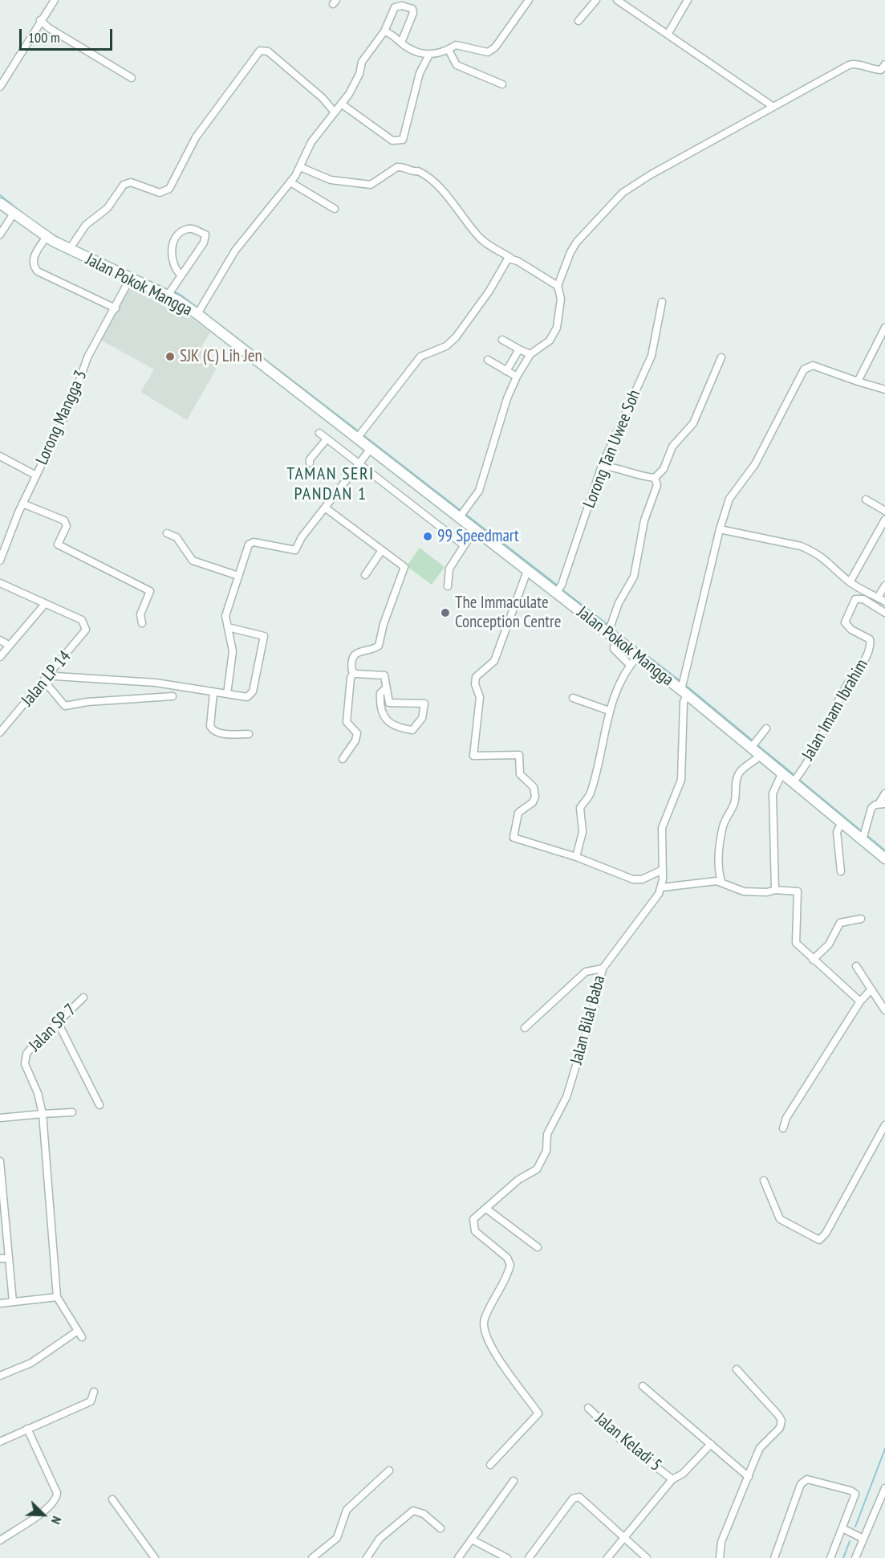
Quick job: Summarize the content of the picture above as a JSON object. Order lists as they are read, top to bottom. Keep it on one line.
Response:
{"streets":{"main road":["Jalan Pokok Mangga"],"street":["Lorong Mangga 3","Lorong Tan Uwee Soh","Jalan LP 14","Jalan Imam Ibrahim","Jalan Bilal Baba","Jalan SP 7","Jalan Keladi 5"]},"crossings":[["Jalan Pokok Mangga","Lorong Mangga 3"],["Jalan Pokok Mangga","Lorong Tan Uwee Soh"],["Jalan Pokok Mangga","Jalan Imam Ibrahim"],["Jalan Pokok Mangga","Jalan Bilal Baba"]],"districts":["TAMAN SERI PANDAN 1"],"places":["SJK (C) Lih Jen","99 Speedmart","The Immaculate Conception Centre"],"scale_bar":"100 m","north":"bottom right"}
